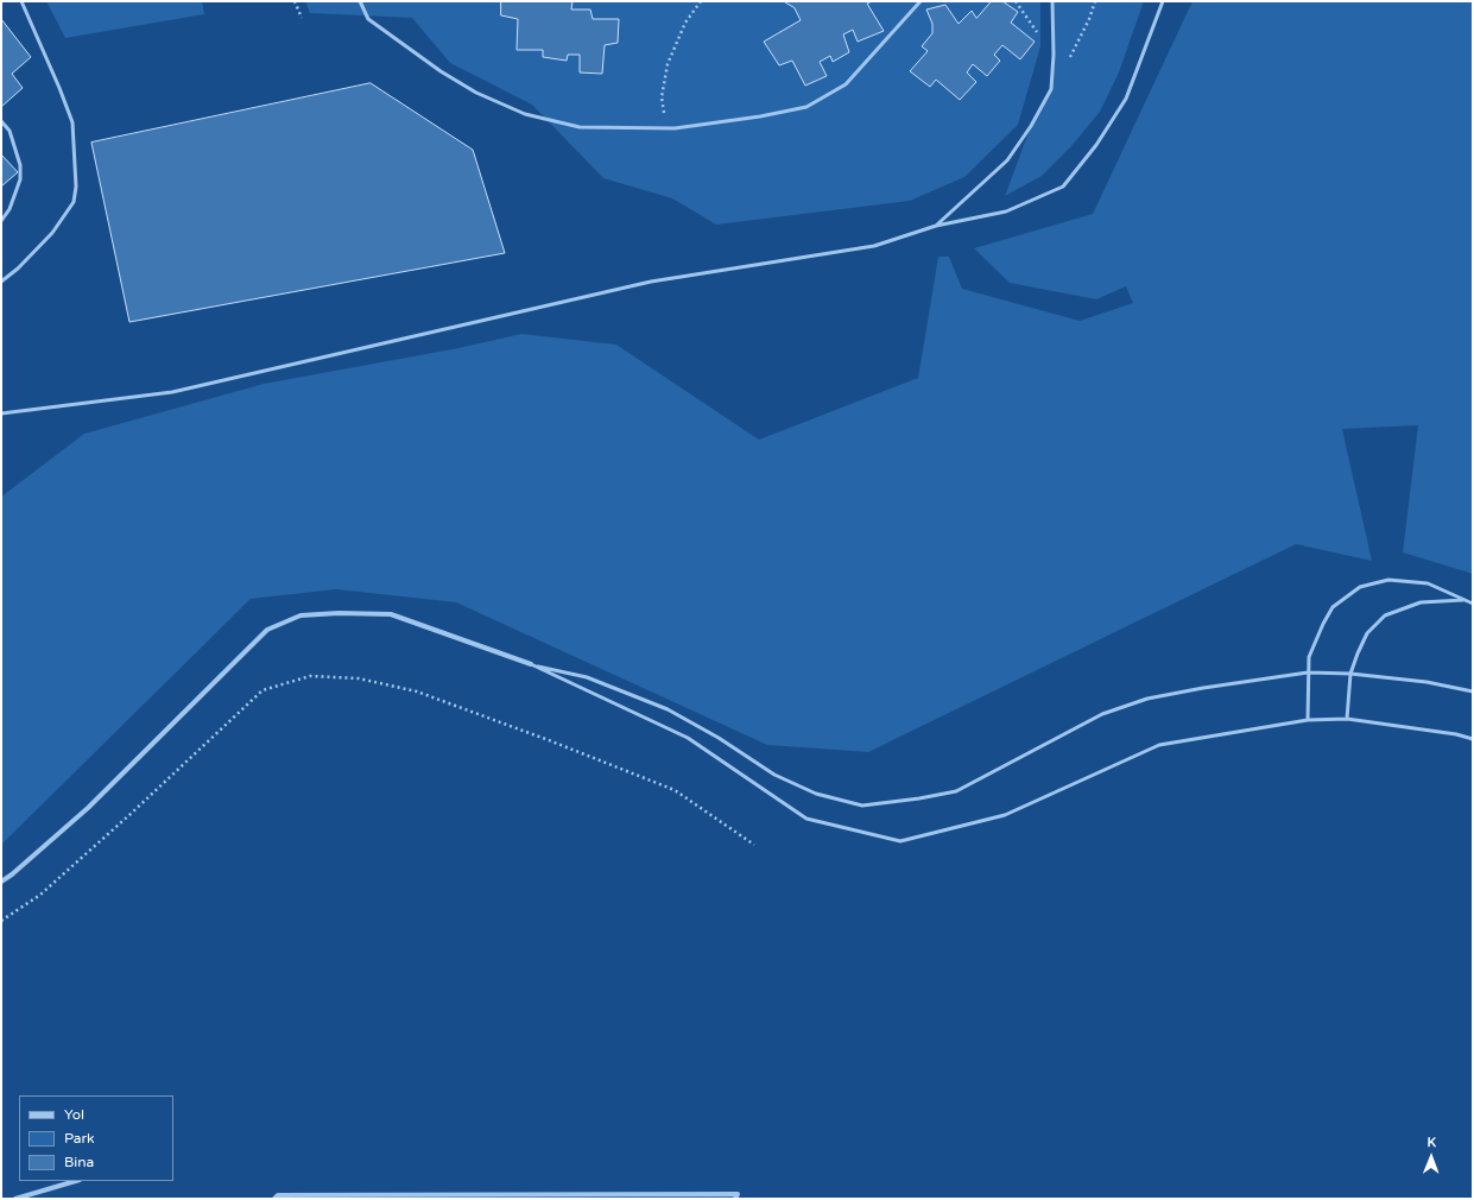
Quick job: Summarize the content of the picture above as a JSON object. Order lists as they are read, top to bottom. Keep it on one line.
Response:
{"legend":["Yol","Park","Bina"],"north":"top"}
